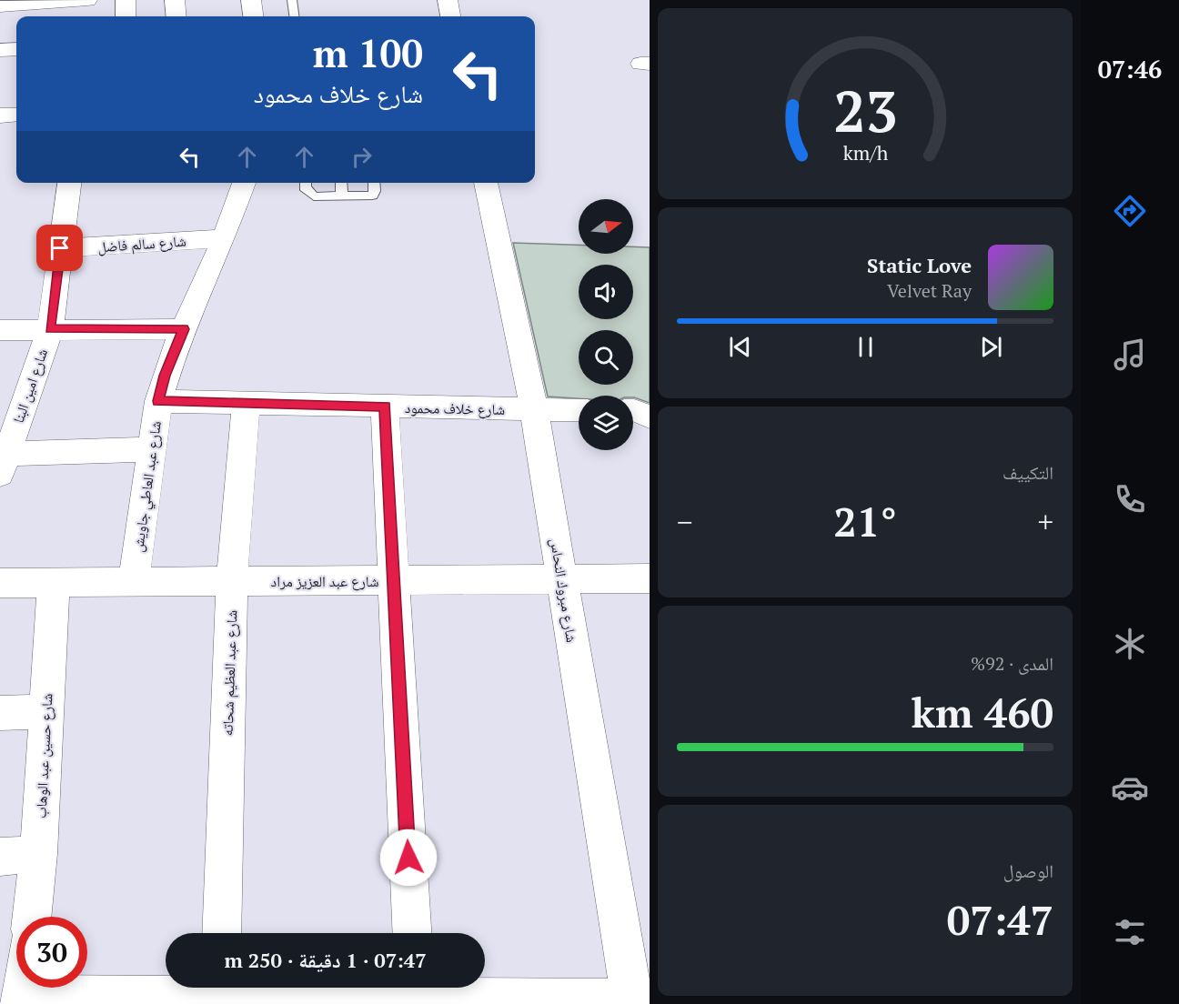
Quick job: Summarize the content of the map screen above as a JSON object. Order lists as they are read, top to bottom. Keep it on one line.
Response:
{"streets":{"street":["شارع سالم فاضل","شارع امين البنا","شارع خلاف محمود","شارع عبد العاطي جاويش","شارع عبد العزيز مراد","شارع مبروك النحاس","شارع عبد العظيم شحاته","شارع حسين عبد الوهاب"]},"crossings":[["شارع سالم فاضل","شارع امين البنا"],["شارع سالم فاضل","شارع عبد العاطي جاويش"],["شارع خلاف محمود","شارع عبد العاطي جاويش"],["شارع خلاف محمود","شارع مبروك النحاس"],["شارع خلاف محمود","شارع عبد العظيم شحاته"],["شارع عبد العاطي جاويش","شارع عبد العزيز مراد"],["شارع عبد العزيز مراد","شارع مبروك النحاس"],["شارع عبد العزيز مراد","شارع عبد العظيم شحاته"],["شارع عبد العزيز مراد","شارع حسين عبد الوهاب"]],"north":"right","page":{"tabs":"07:46","turn":["100 m","شارع خلاف محمود"],"song":["Static Love","Velvet Ray"],"tile":["التكييف",["المدى · 92%","460 km"],["الوصول","07:47"]],"heat":["−","21°","+"],"limit":"30","trip":"07:47 · 1 دقيقة · 250 m","gauge":["23","km/h"]}}
